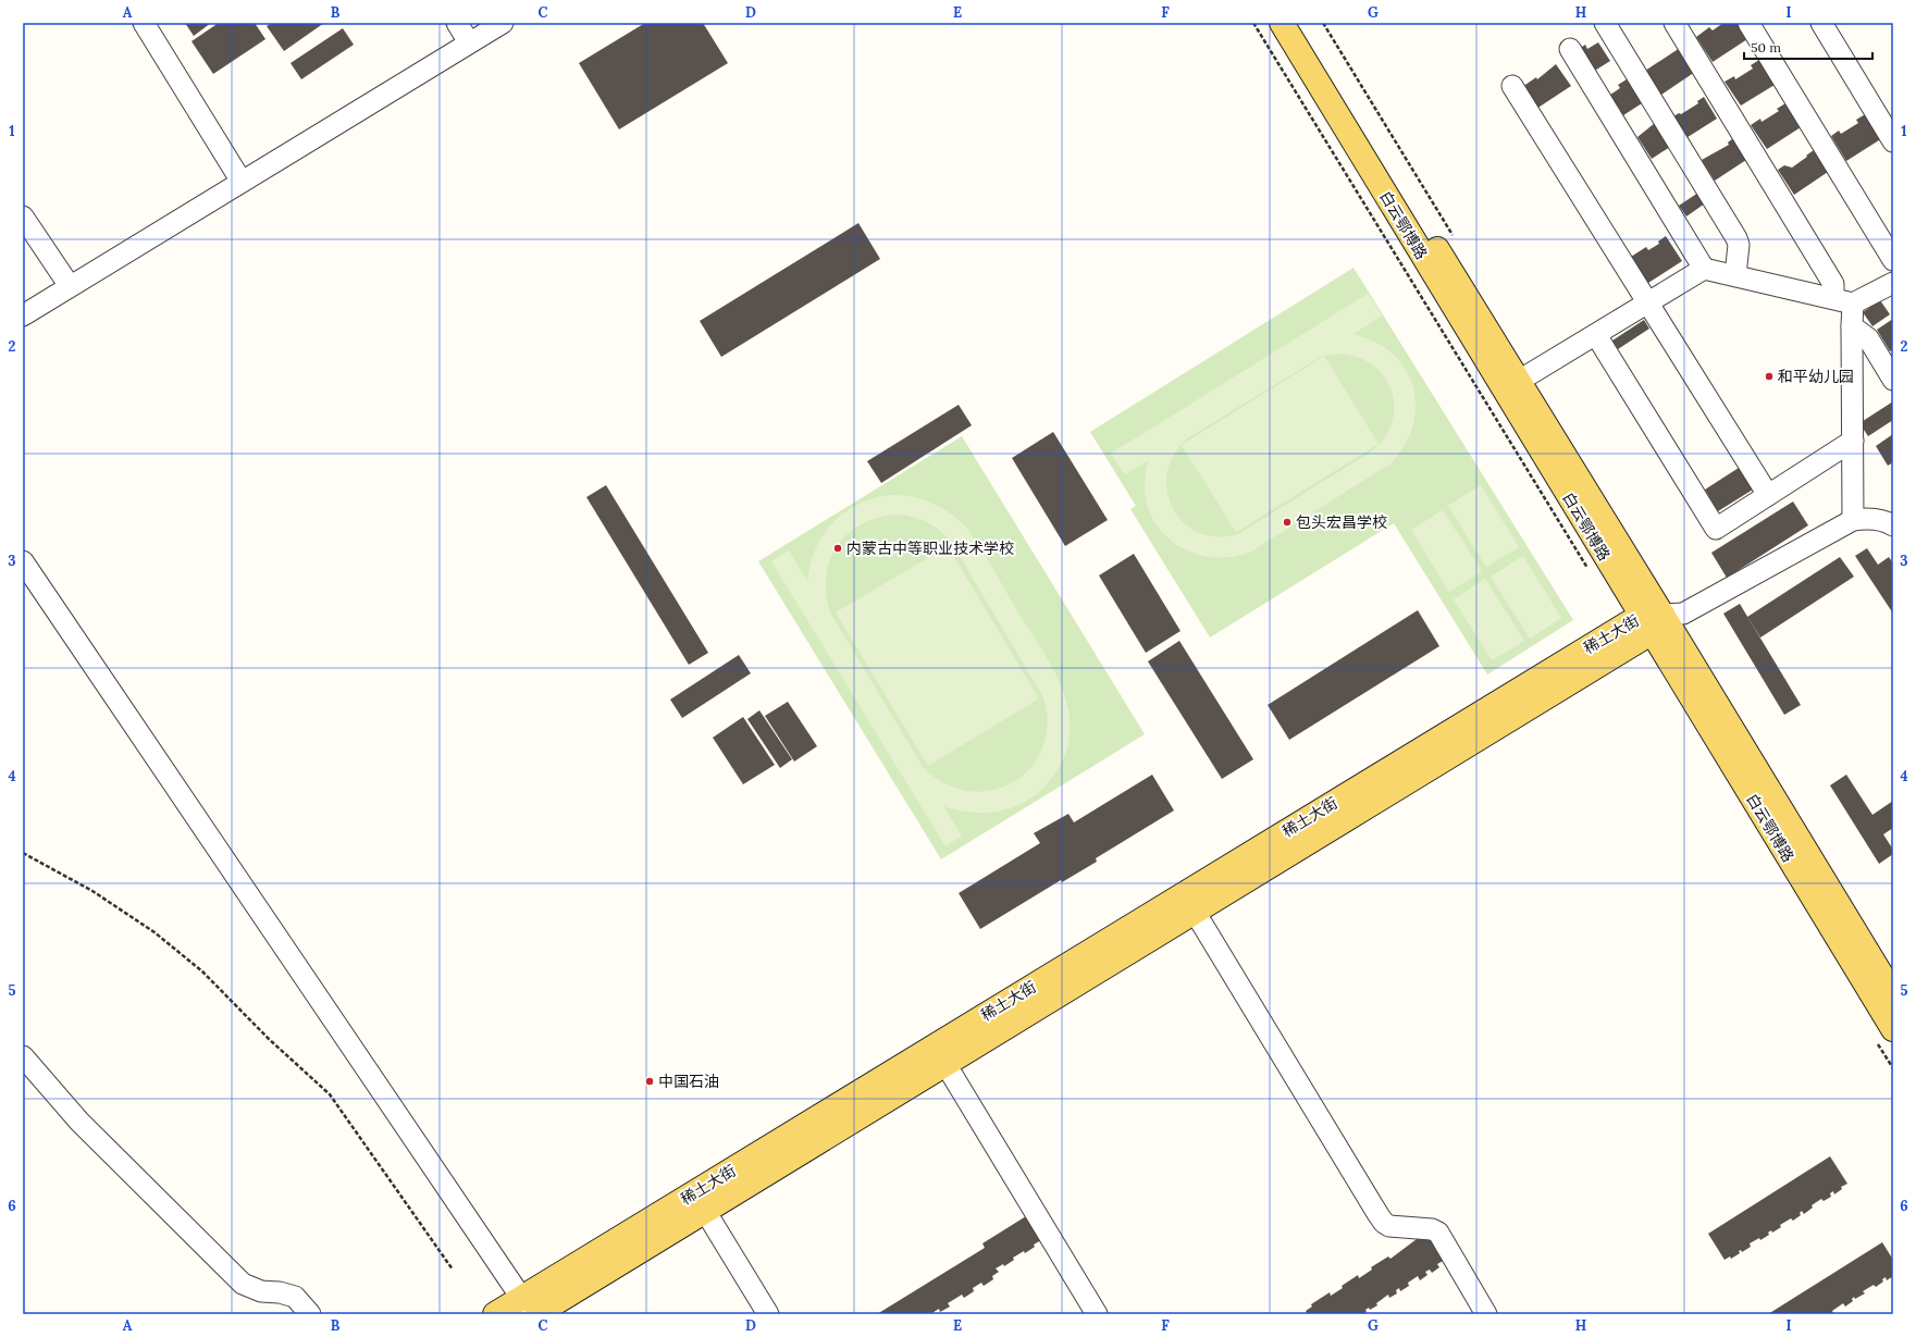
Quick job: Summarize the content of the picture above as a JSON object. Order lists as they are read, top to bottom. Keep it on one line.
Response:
{"streets":{"main road":["白云鄂博路","稀土大街"]},"crossings":[["白云鄂博路","稀土大街"]],"places":["和平幼儿园","包头宏昌学校","内蒙古中等职业技术学校","中国石油"],"scale_bar":"50 m","grid":{"columns":["A","B","C","D","E","F","G","H","I"],"rows":["1","2","3","4","5","6"]}}
